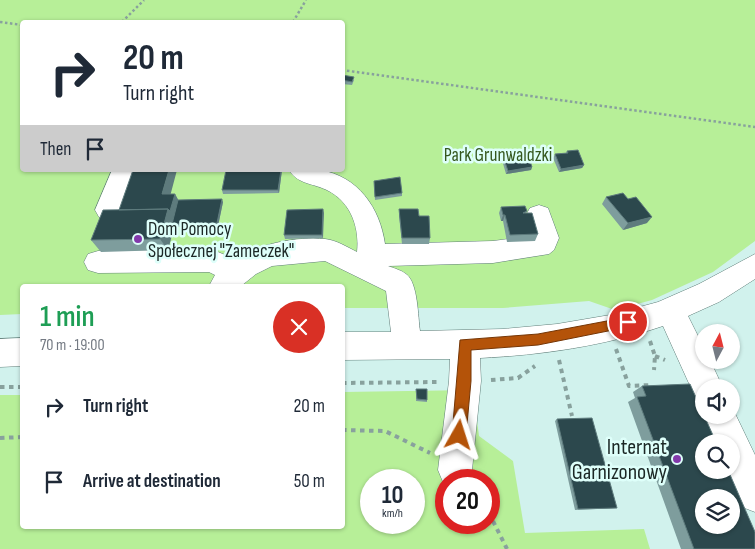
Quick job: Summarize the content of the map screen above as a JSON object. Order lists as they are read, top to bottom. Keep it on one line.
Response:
{"parks":["Park Grunwaldzki"],"places":["Dom Pomocy Społecznej \"Zameczek\"","Internat Garnizonowy"],"north":"top","page":{"turn":["20 m","Turn right"],"then":"Then","heading":["1 min","70 m · 19:00"],"list":[{"name":"Turn right","value":"20 m"},{"name":"Arrive at destination","value":"50 m"}],"speed":"10 km/h","limit":"20"}}
